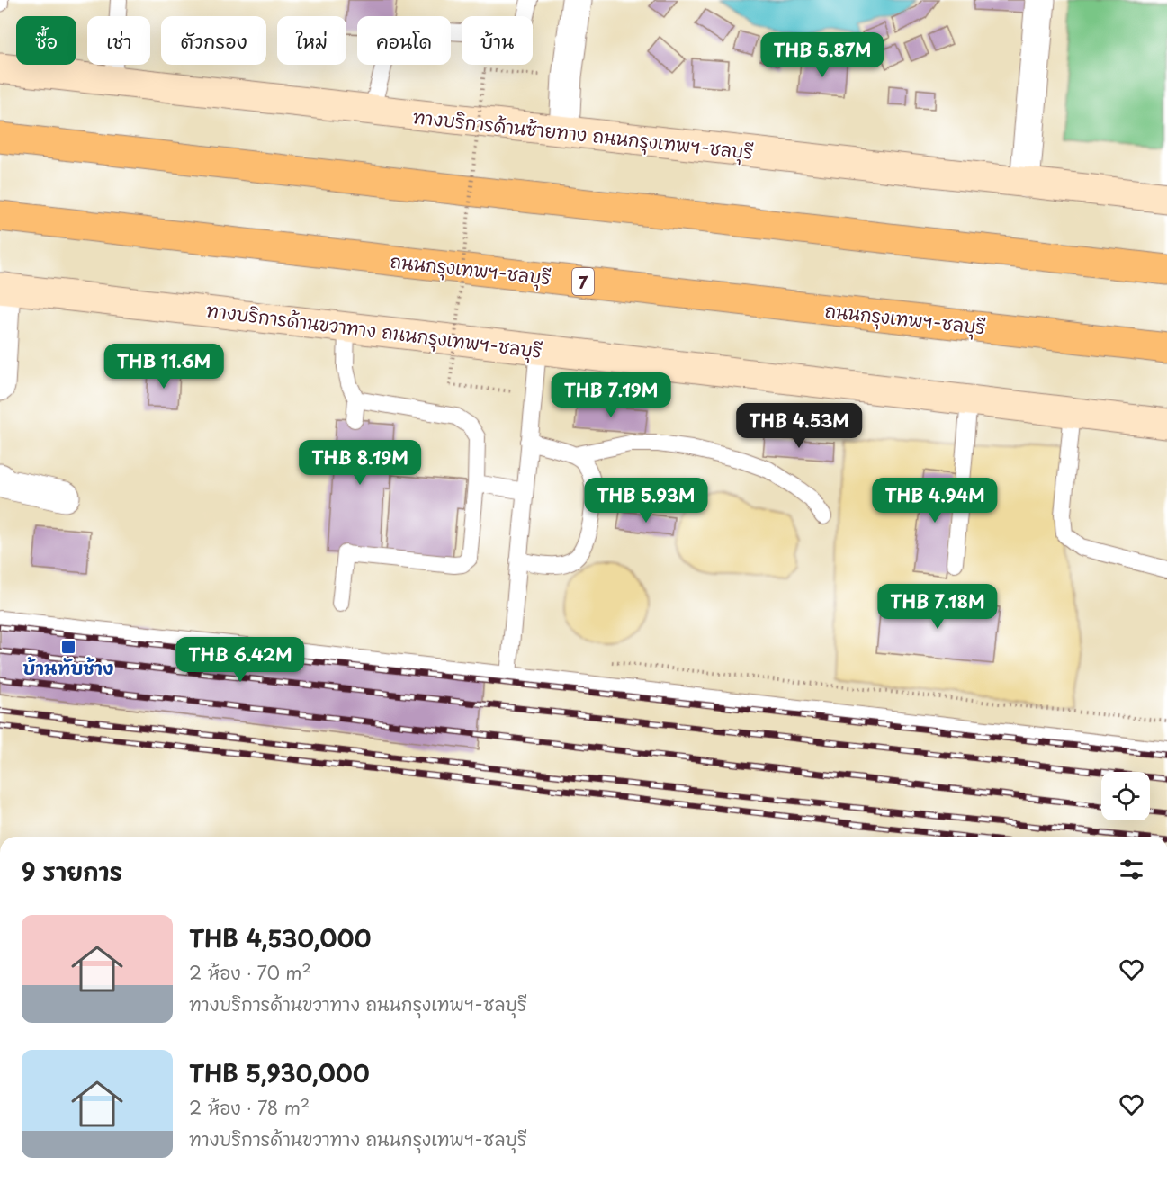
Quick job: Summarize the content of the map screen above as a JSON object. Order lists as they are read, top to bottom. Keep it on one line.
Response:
{"streets":{"highway":["ถนนกรุงเทพฯ-ชลบุรี","7"],"main road":["ทางบริการด้านซ้ายทาง ถนนกรุงเทพฯ-ชลบุรี","ทางบริการด้านขวาทาง ถนนกรุงเทพฯ-ชลบุรี"]},"places":{"transit":["บ้านทับช้าง"]},"page":{"chip":["ซื้อ","เช่า","ตัวกรอง","ใหม่","คอนโด","บ้าน"],"price":["THB 5.87M","THB 11.6M","THB 7.19M","THB 4.53M","THB 8.19M","THB 5.93M","THB 4.94M","THB 7.18M","THB 6.42M"],"heading":"9 รายการ","list":[{"name":"THB 4,530,000","note":"2 ห้อง · 70 m² · ทางบริการด้านขวาทาง ถนนกรุงเทพฯ-ชลบุรี"},{"name":"THB 5,930,000","note":"2 ห้อง · 78 m² · ทางบริการด้านขวาทาง ถนนกรุงเทพฯ-ชลบุรี"}]}}
